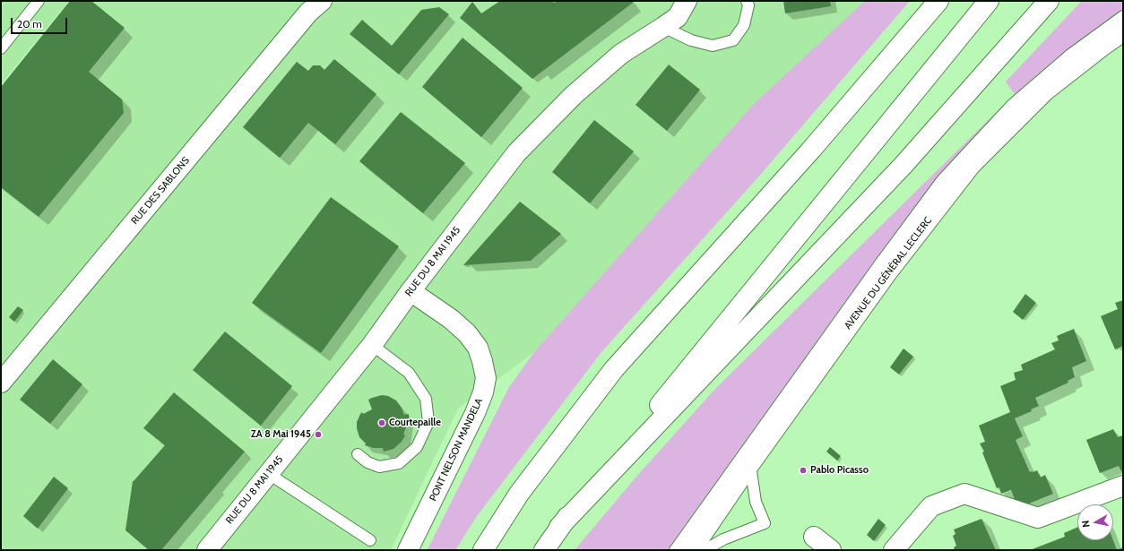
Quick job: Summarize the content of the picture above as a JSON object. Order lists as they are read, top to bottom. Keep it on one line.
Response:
{"streets":{"main road":["RUE DES SABLONS","RUE DU 8 MAI 1945","AVENUE DU GÉNÉRAL LECLERC","PONT NELSON MANDELA"]},"crossings":[["RUE DU 8 MAI 1945","PONT NELSON MANDELA"]],"places":["Courtepaille","ZA 8 Mai 1945","Pablo Picasso"],"scale_bar":"20 m","north":"left"}
